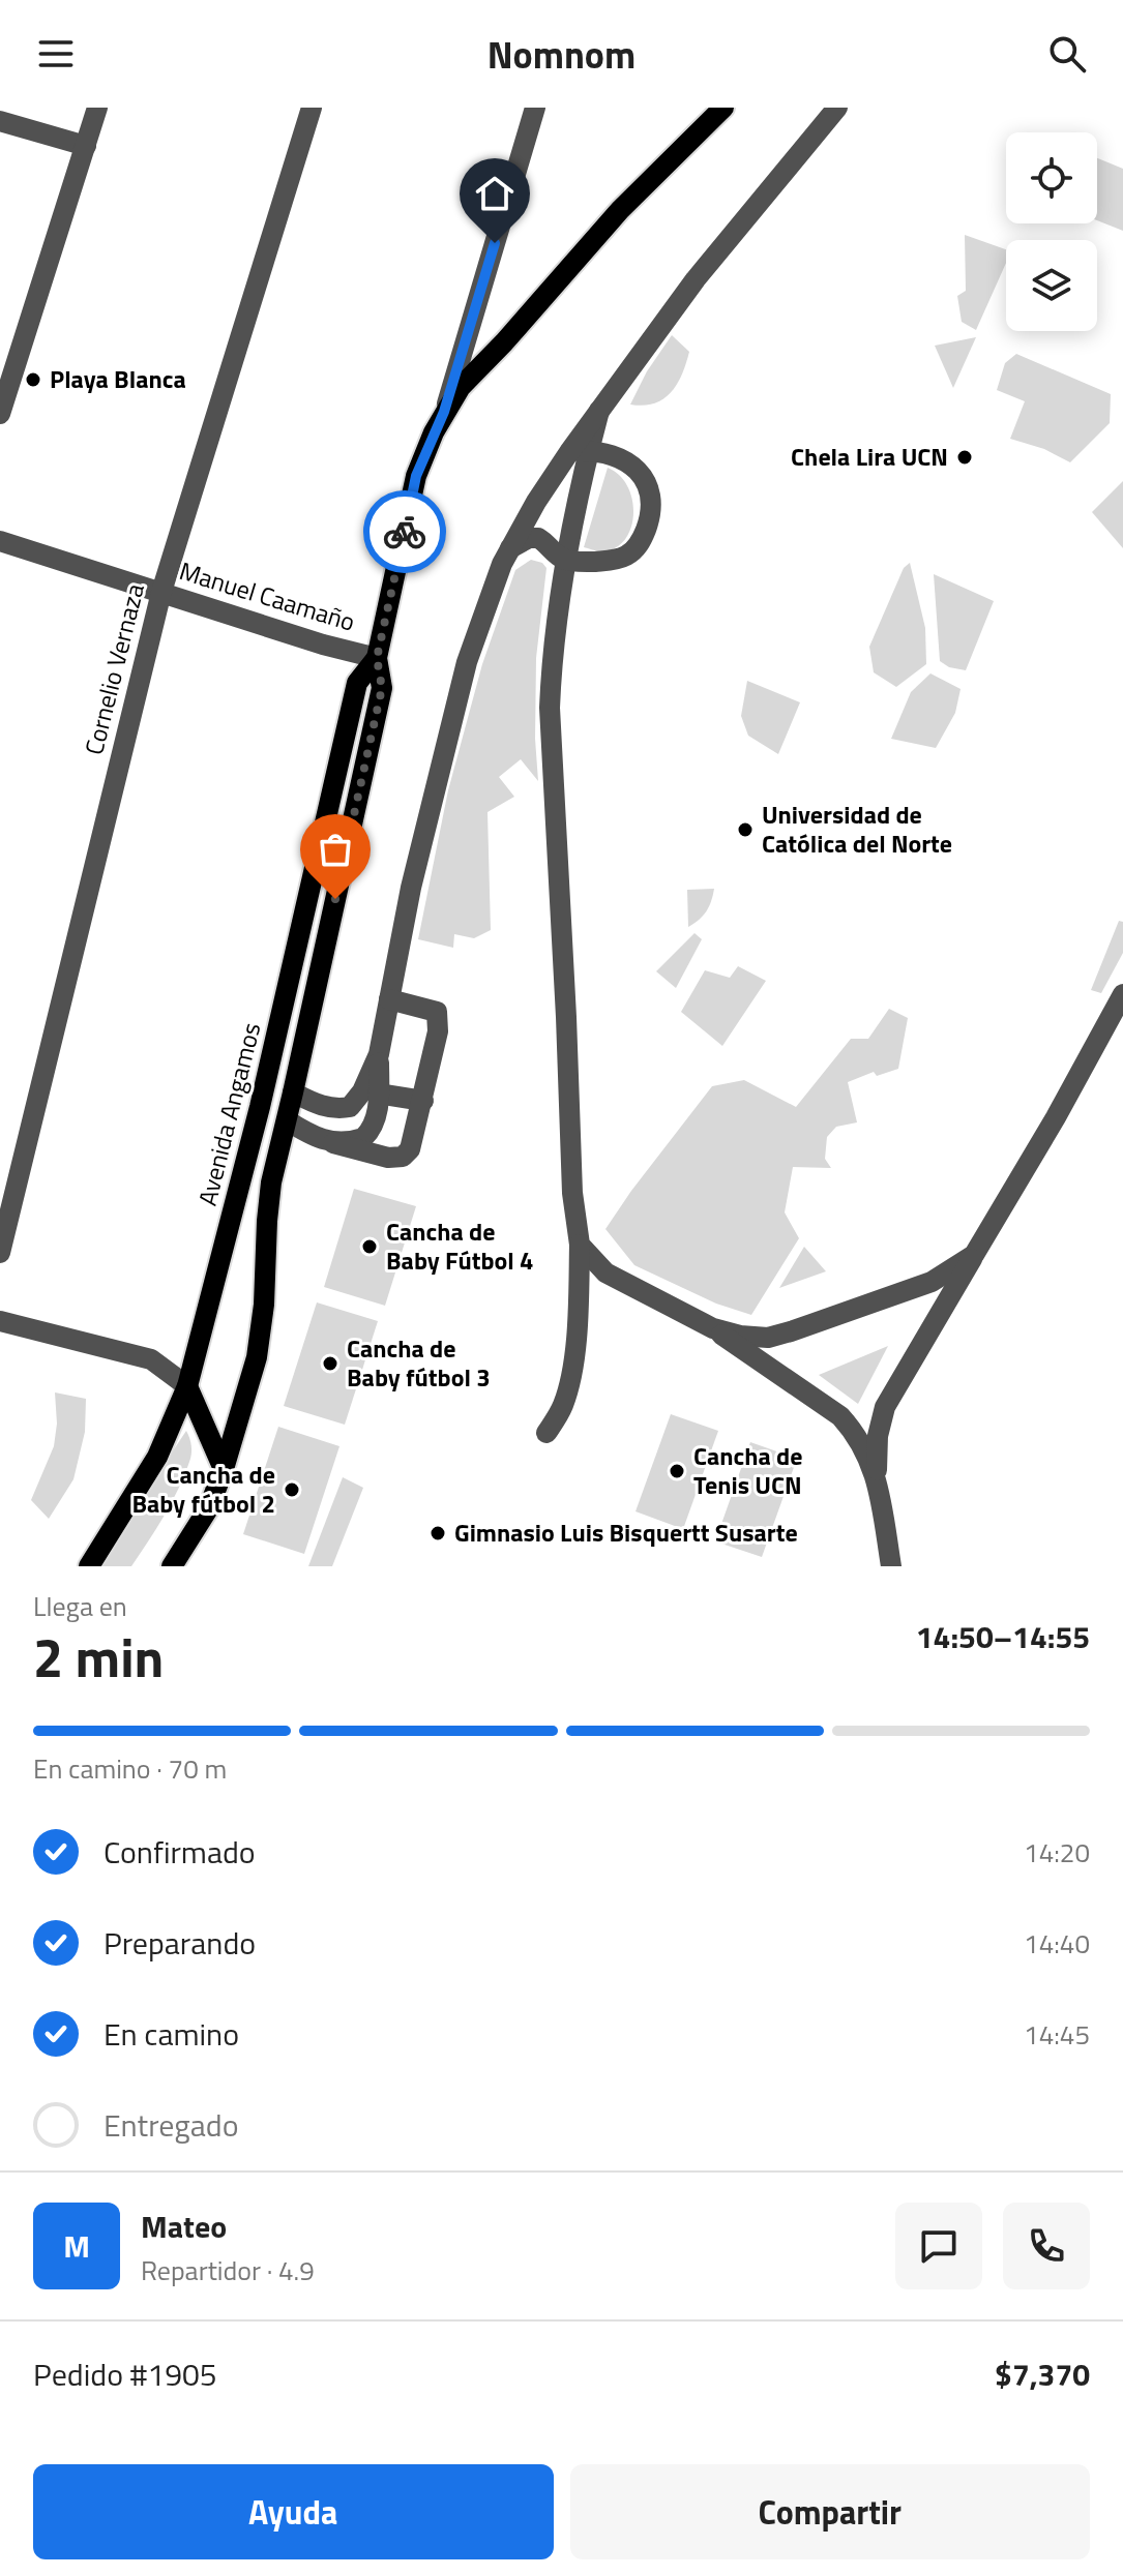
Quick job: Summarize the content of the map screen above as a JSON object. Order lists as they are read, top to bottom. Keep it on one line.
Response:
{"streets":{"main road":["Avenida Angamos"],"street":["Manuel Caamaño","Cornelio Vernaza"]},"crossings":[["Manuel Caamaño","Cornelio Vernaza"],["Manuel Caamaño","Avenida Angamos"]],"places":["Playa Blanca","Chela Lira UCN","Universidad de Católica del Norte","Cancha de Baby Fútbol 4","Cancha de Baby fútbol 3","Cancha de Tenis UCN","Cancha de Baby fútbol 2","Gimnasio Luis Bisquertt Susarte"],"page":{"header":"Nomnom","heading":["2 min","Llega en","14:50–14:55"],"panel":["Mateo","Repartidor · 4.9","Pedido #1905","$7,370"],"bar":"En camino · 70 m","list":[["Confirmado","14:20"],["Preparando","14:40"],["En camino","14:45"],"Entregado"],"round":"M","buttons":["Ayuda","Compartir"]}}
